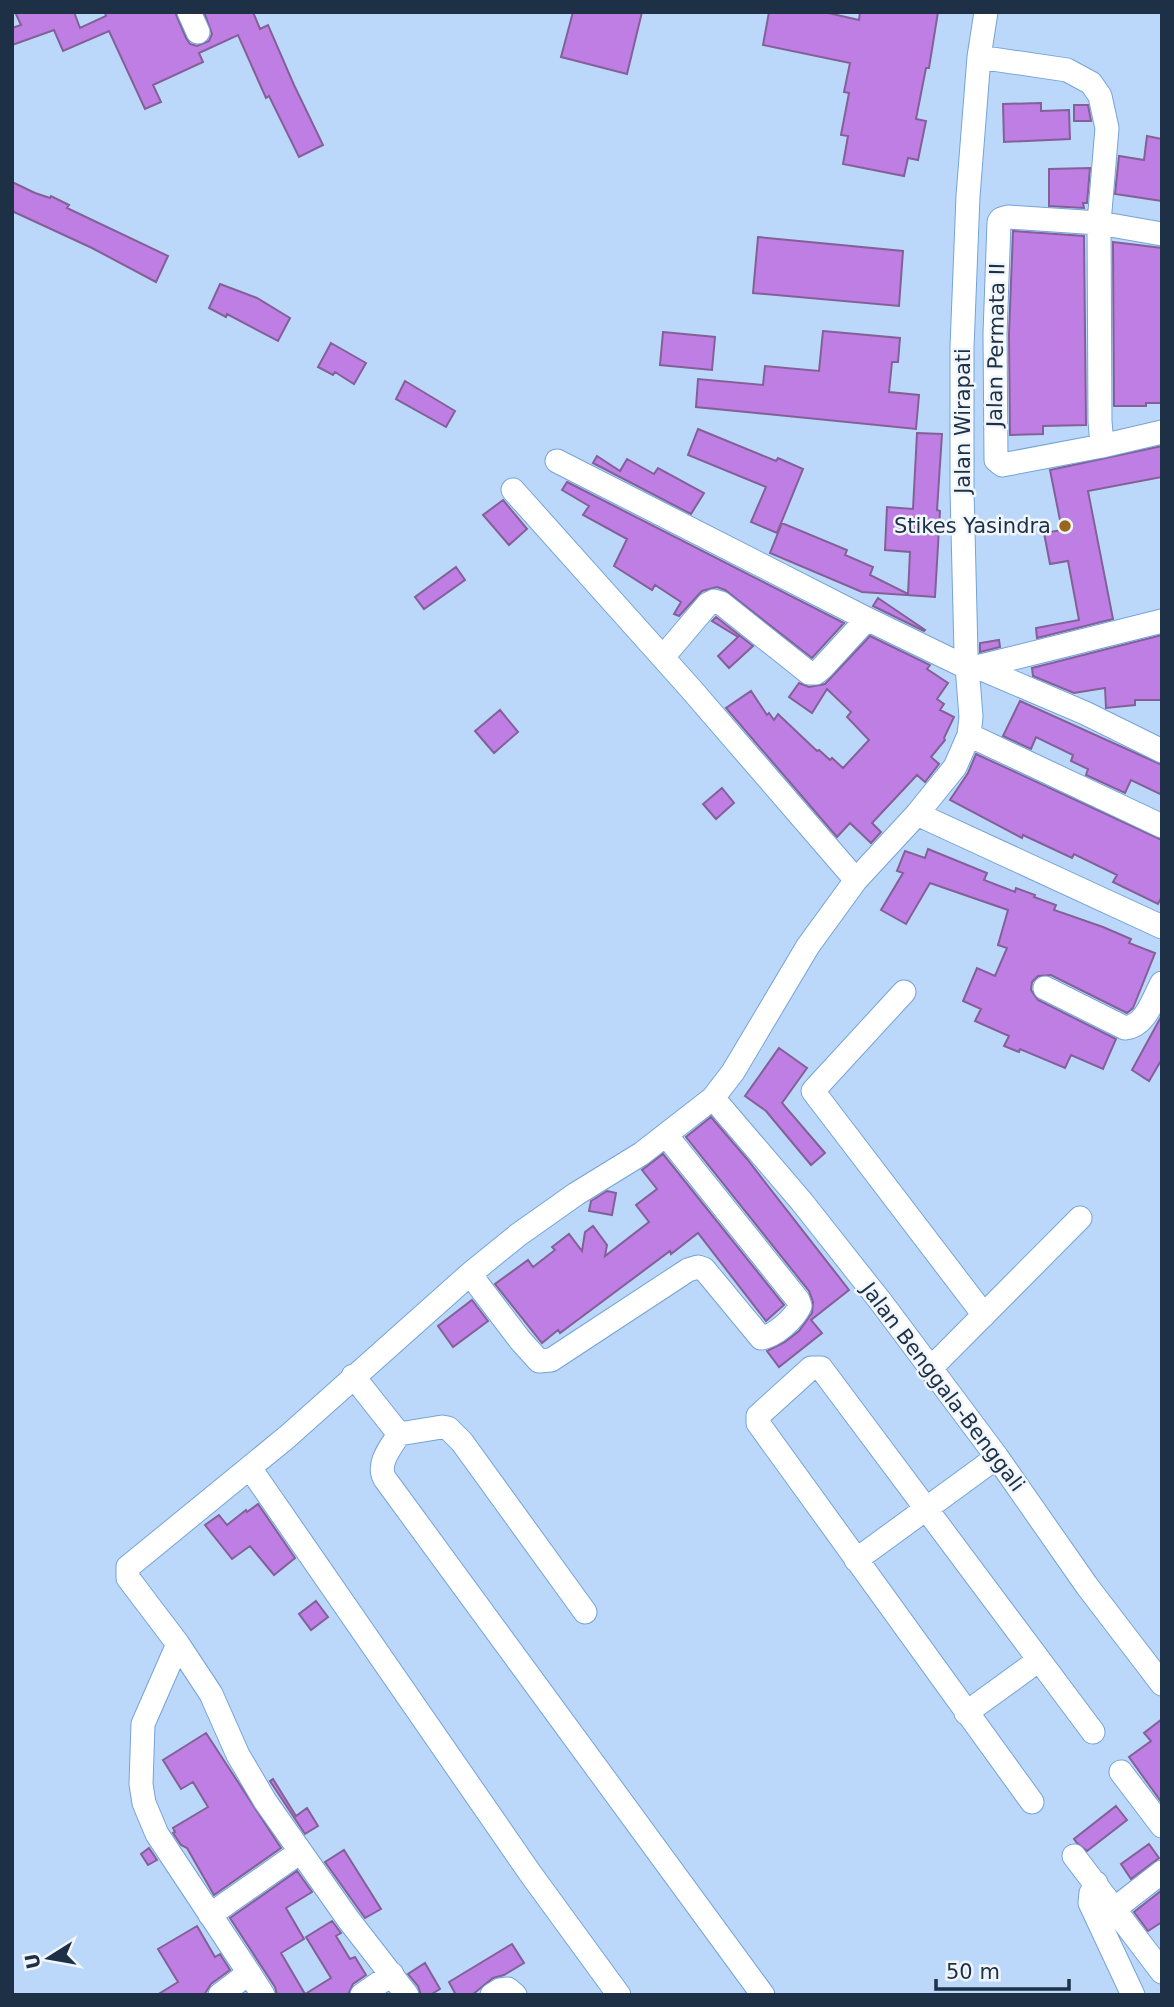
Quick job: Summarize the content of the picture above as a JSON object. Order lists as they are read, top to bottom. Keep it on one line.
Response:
{"streets":{"street":["Jalan Permata II","Jalan Wirapati","Jalan Benggala-Benggali"]},"crossings":[["Jalan Wirapati","Jalan Benggala-Benggali"]],"places":["Stikes Yasindra"],"scale_bar":"50 m","north":"left"}
